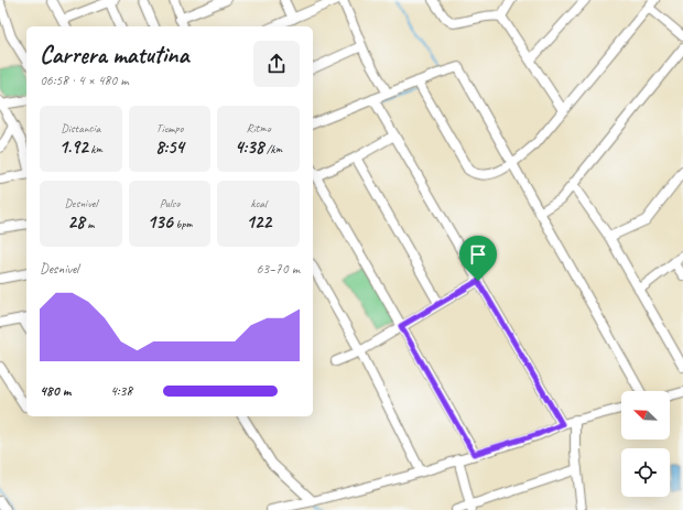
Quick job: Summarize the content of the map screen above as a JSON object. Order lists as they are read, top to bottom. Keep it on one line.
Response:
{"north":"top left","page":{"heading":["Carrera matutina","06:58 · 4 × 480 m"],"stats":[["Distancia","1.92 km"],["Tiempo","8:54"],["Ritmo","4:38 /km"],["Desnivel","28 m"],["Pulso","136 bpm"],["kcal","122"]],"chart":["Desnivel","63–70 m"],"list":[{"name":"480 m","note":"4:38"}]}}
